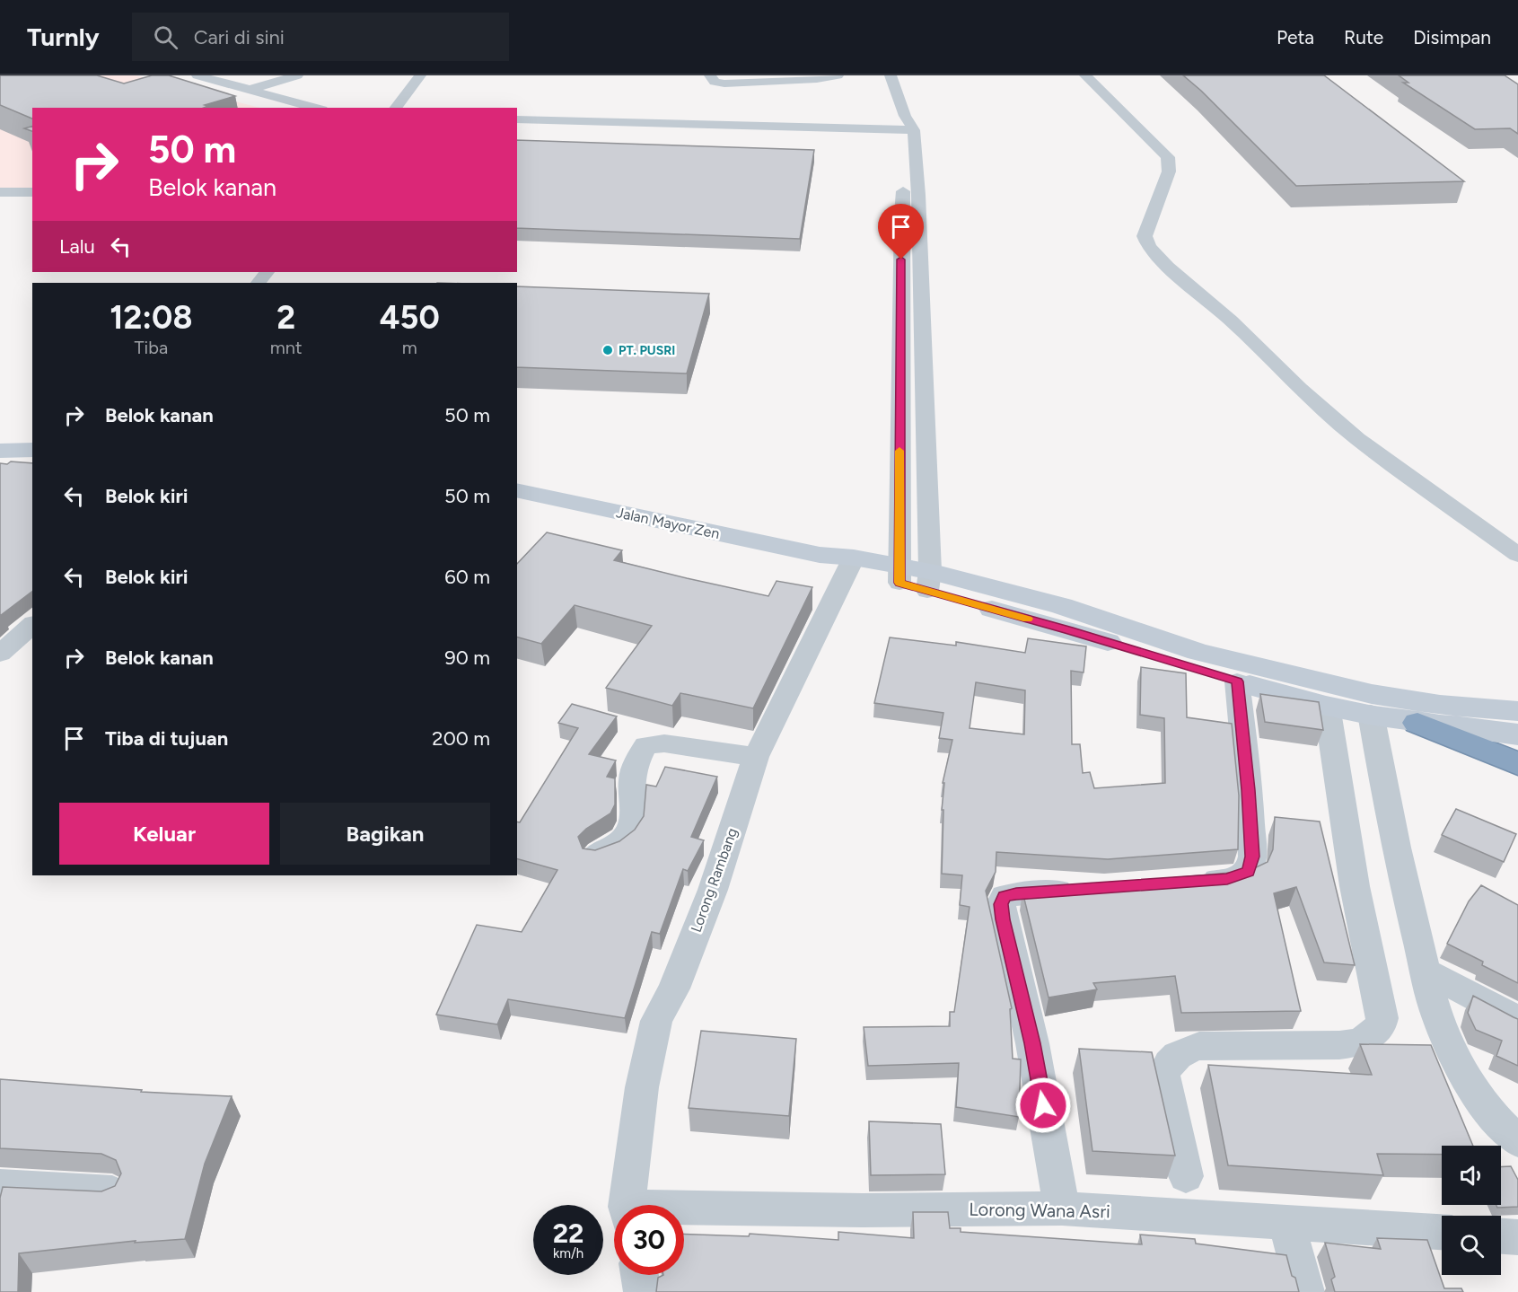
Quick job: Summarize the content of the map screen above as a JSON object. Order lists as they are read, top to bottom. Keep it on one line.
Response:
{"streets":{"street":["Jalan Mayor Zen","Lorong Rambang","Lorong Wana Asri"]},"crossings":[["Jalan Mayor Zen","Lorong Rambang"]],"places":["PT. PUSRI"],"page":{"header":"Turnly","search":"Cari di sini","nav":["Peta","Rute","Disimpan"],"turn":["50 m","Belok kanan"],"then":"Lalu","eta":["12:08","Tiba","2","mnt","450","m"],"list":[{"name":"Belok kanan","value":"50 m"},{"name":"Belok kiri","value":"50 m"},{"name":"Belok kiri","value":"60 m"},{"name":"Belok kanan","value":"90 m"},{"name":"Tiba di tujuan","value":"200 m"}],"buttons":["Keluar","Bagikan"],"speed":"22 km/h","limit":"30"}}
